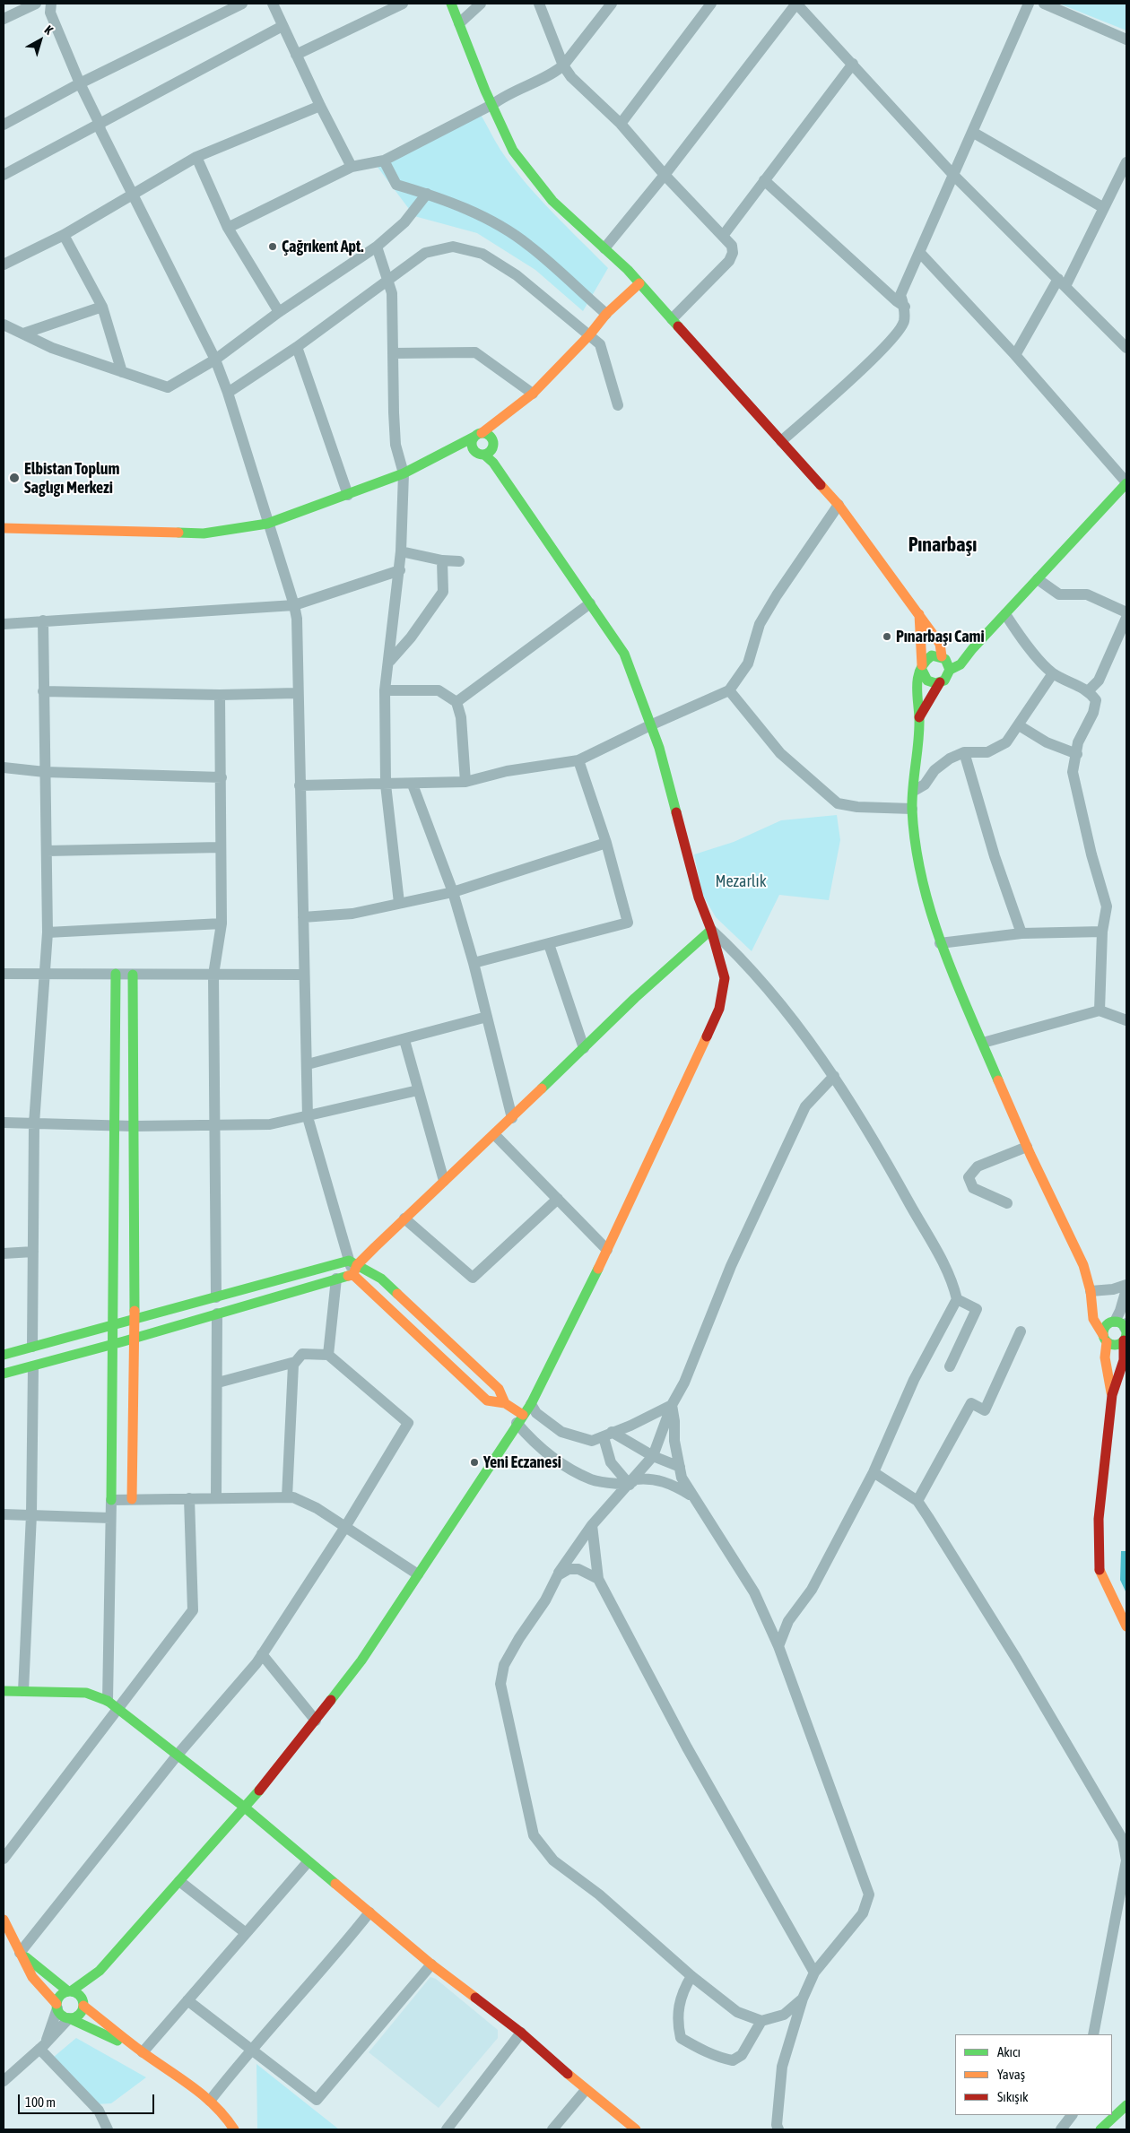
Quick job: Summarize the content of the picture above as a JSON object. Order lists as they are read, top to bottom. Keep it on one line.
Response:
{"districts":["Pınarbaşı"],"parks":["Mezarlık"],"places":["Çağrıkent Apt.","Elbistan Toplum Saglıgı Merkezi","Pınarbaşı Cami","Yeni Eczanesi"],"legend":["Akıcı","Yavaş","Sıkışık"],"scale_bar":"100 m","north":"top right"}
